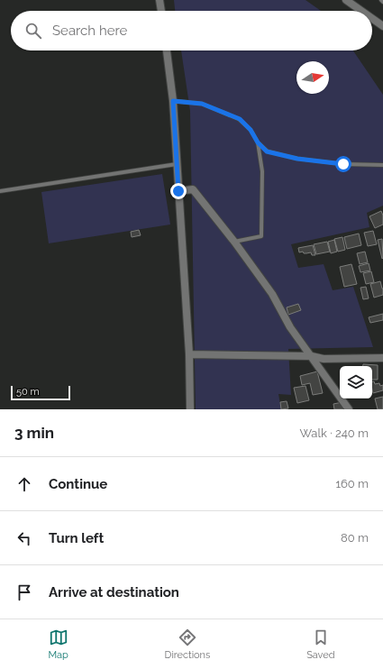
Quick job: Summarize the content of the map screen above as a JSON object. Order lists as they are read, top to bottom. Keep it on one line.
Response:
{"scale_bar":"50 m","north":"right","page":{"search":"Search here","scale":"50 m","heading":["3 min","Walk · 240 m"],"list":[["Continue","160 m"],["Turn left","80 m"],"Arrive at destination"],"nav":["Map","Directions","Saved"]}}
